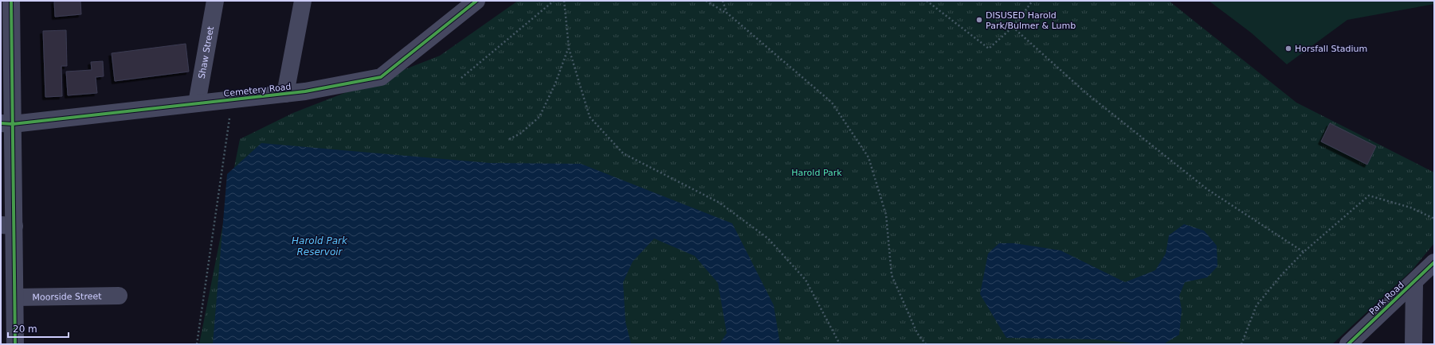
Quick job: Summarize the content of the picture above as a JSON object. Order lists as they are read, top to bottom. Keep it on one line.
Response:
{"streets":{"street":["Shaw Street","Cemetery Road","Moorside Street","Park Road"]},"crossings":[["Shaw Street","Cemetery Road"]],"water":["Harold Park Reservoir"],"parks":["Harold Park"],"places":["DISUSED Harold Park/Bulmer & Lumb","Horsfall Stadium"],"scale_bar":"20 m"}
